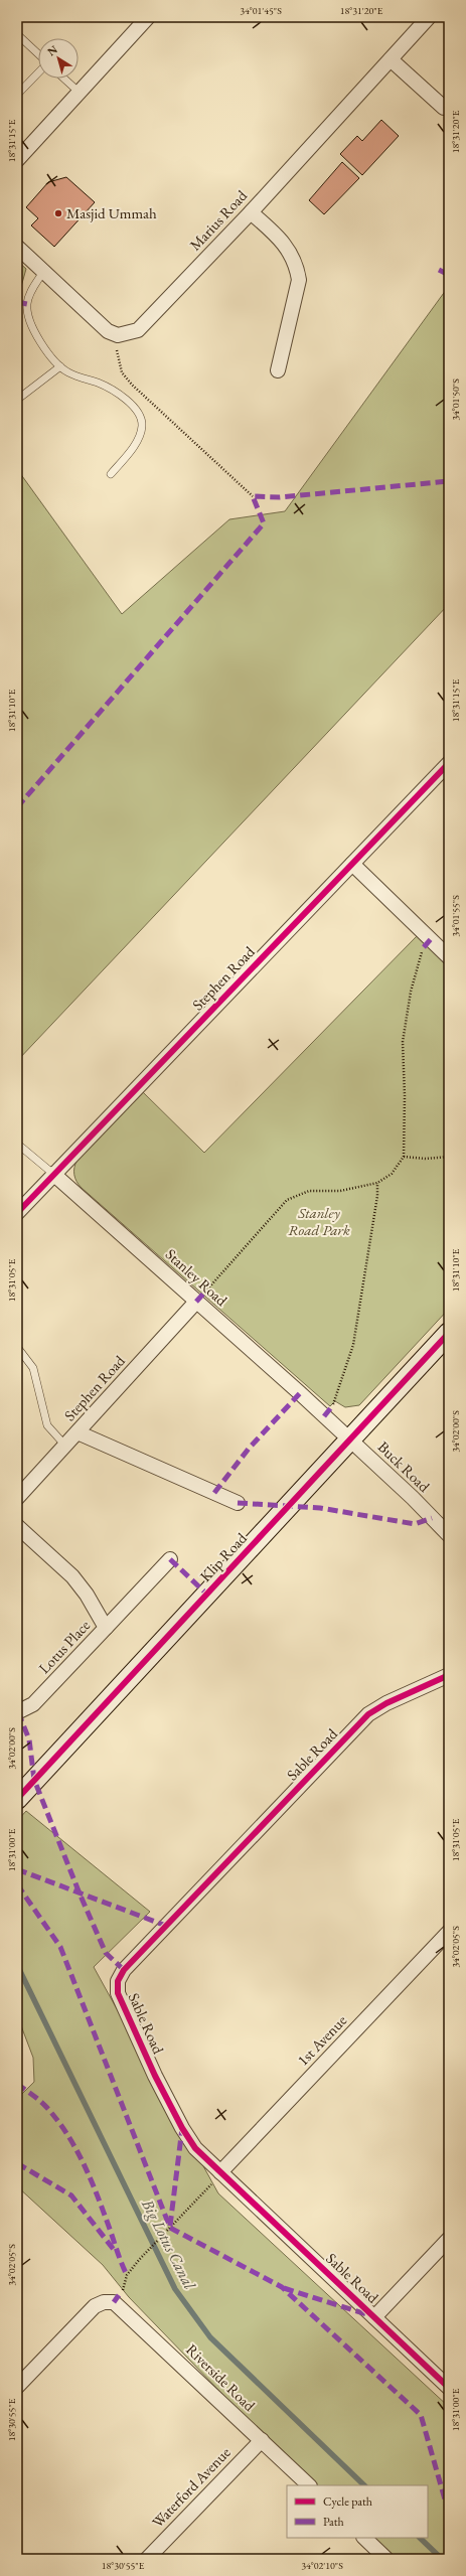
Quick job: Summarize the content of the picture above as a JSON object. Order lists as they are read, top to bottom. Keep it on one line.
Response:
{"streets":{"street":["Marius Road","Stephen Road","Stanley Road","Buck Road","Klip Road","Lotus Place","Sable Road","1st Avenue","Riverside Road","Waterford Avenue"]},"crossings":[["Stephen Road","Stanley Road"],["Stanley Road","Buck Road"],["Stanley Road","Klip Road"],["Buck Road","Klip Road"],["Sable Road","1st Avenue"],["Riverside Road","Waterford Avenue"]],"water":["Big Lotus Canal"],"parks":["Stanley Road Park"],"places":["Masjid Ummah"],"legend":["Cycle path","Path"],"north":"top left","coordinates":["34°01'45\"S","18°31'20\"E","18°31'15\"E","34°01'50\"S","18°31'10\"E","34°01'55\"S","18°31'05\"E","34°02'00\"S","18°31'00\"E","34°02'05\"S","18°30'55\"E","34°02'10\"S"]}
